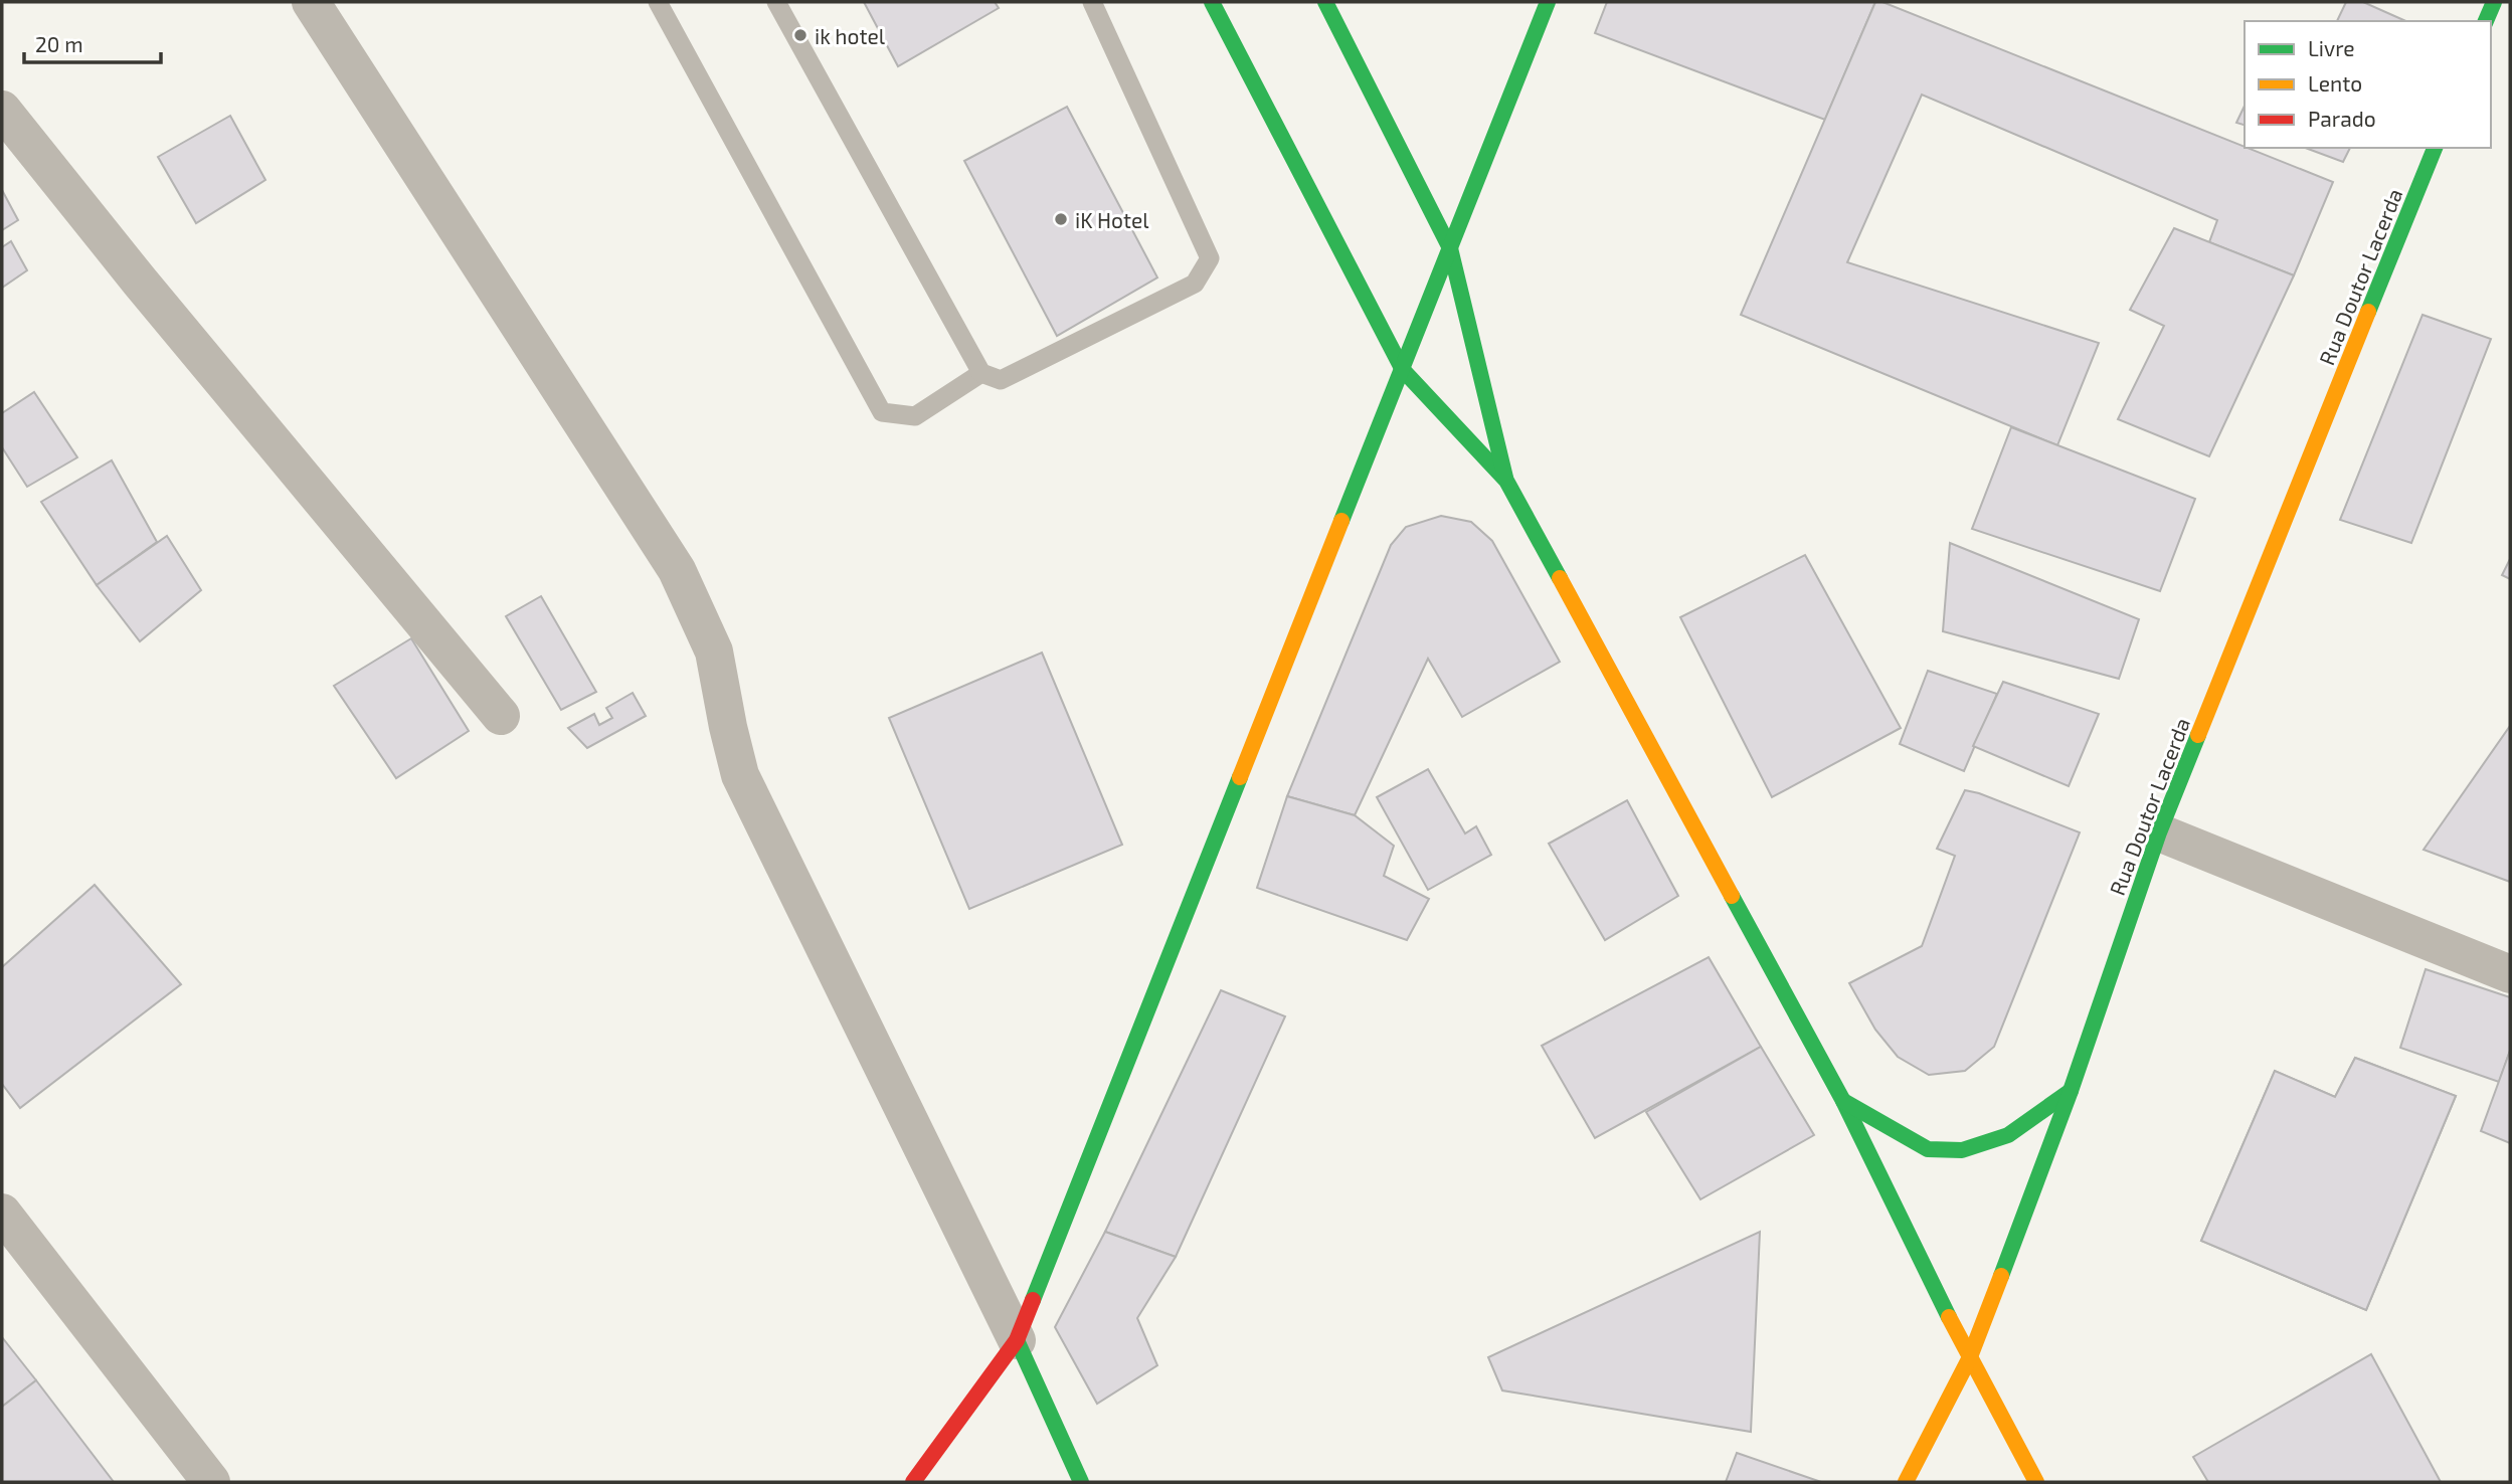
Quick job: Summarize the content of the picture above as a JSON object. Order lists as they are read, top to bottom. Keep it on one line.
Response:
{"streets":{"main road":["Rua Doutor Lacerda"]},"places":["ik hotel","iK Hotel"],"legend":["Livre","Lento","Parado"],"scale_bar":"20 m"}
